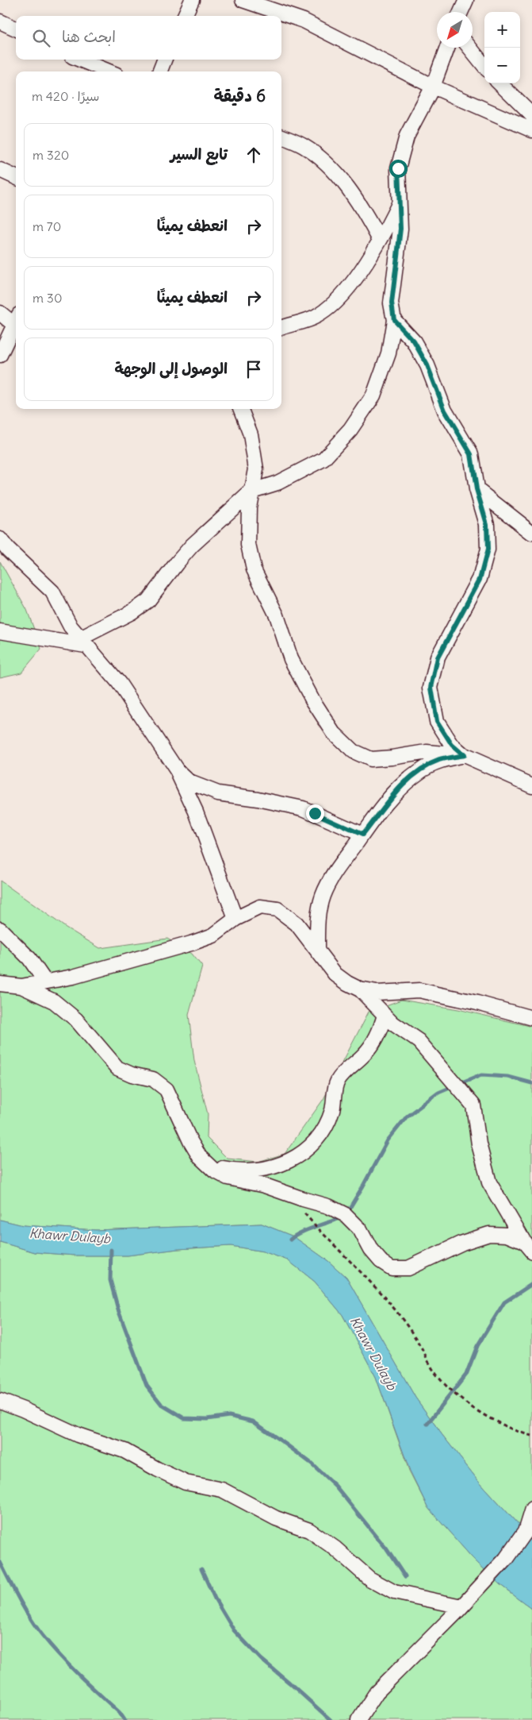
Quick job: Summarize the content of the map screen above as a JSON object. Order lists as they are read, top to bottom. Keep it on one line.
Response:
{"water":["Khawr Dulayb"],"north":"bottom left","page":{"map_buttons":["+","−"],"search":"ابحث هنا","heading":["6 دقيقة","سيرًا · 420 m"],"list":[["تابع السير","320 m"],["انعطف يمينًا","70 m"],["انعطف يمينًا","30 m"],"الوصول إلى الوجهة"]}}
